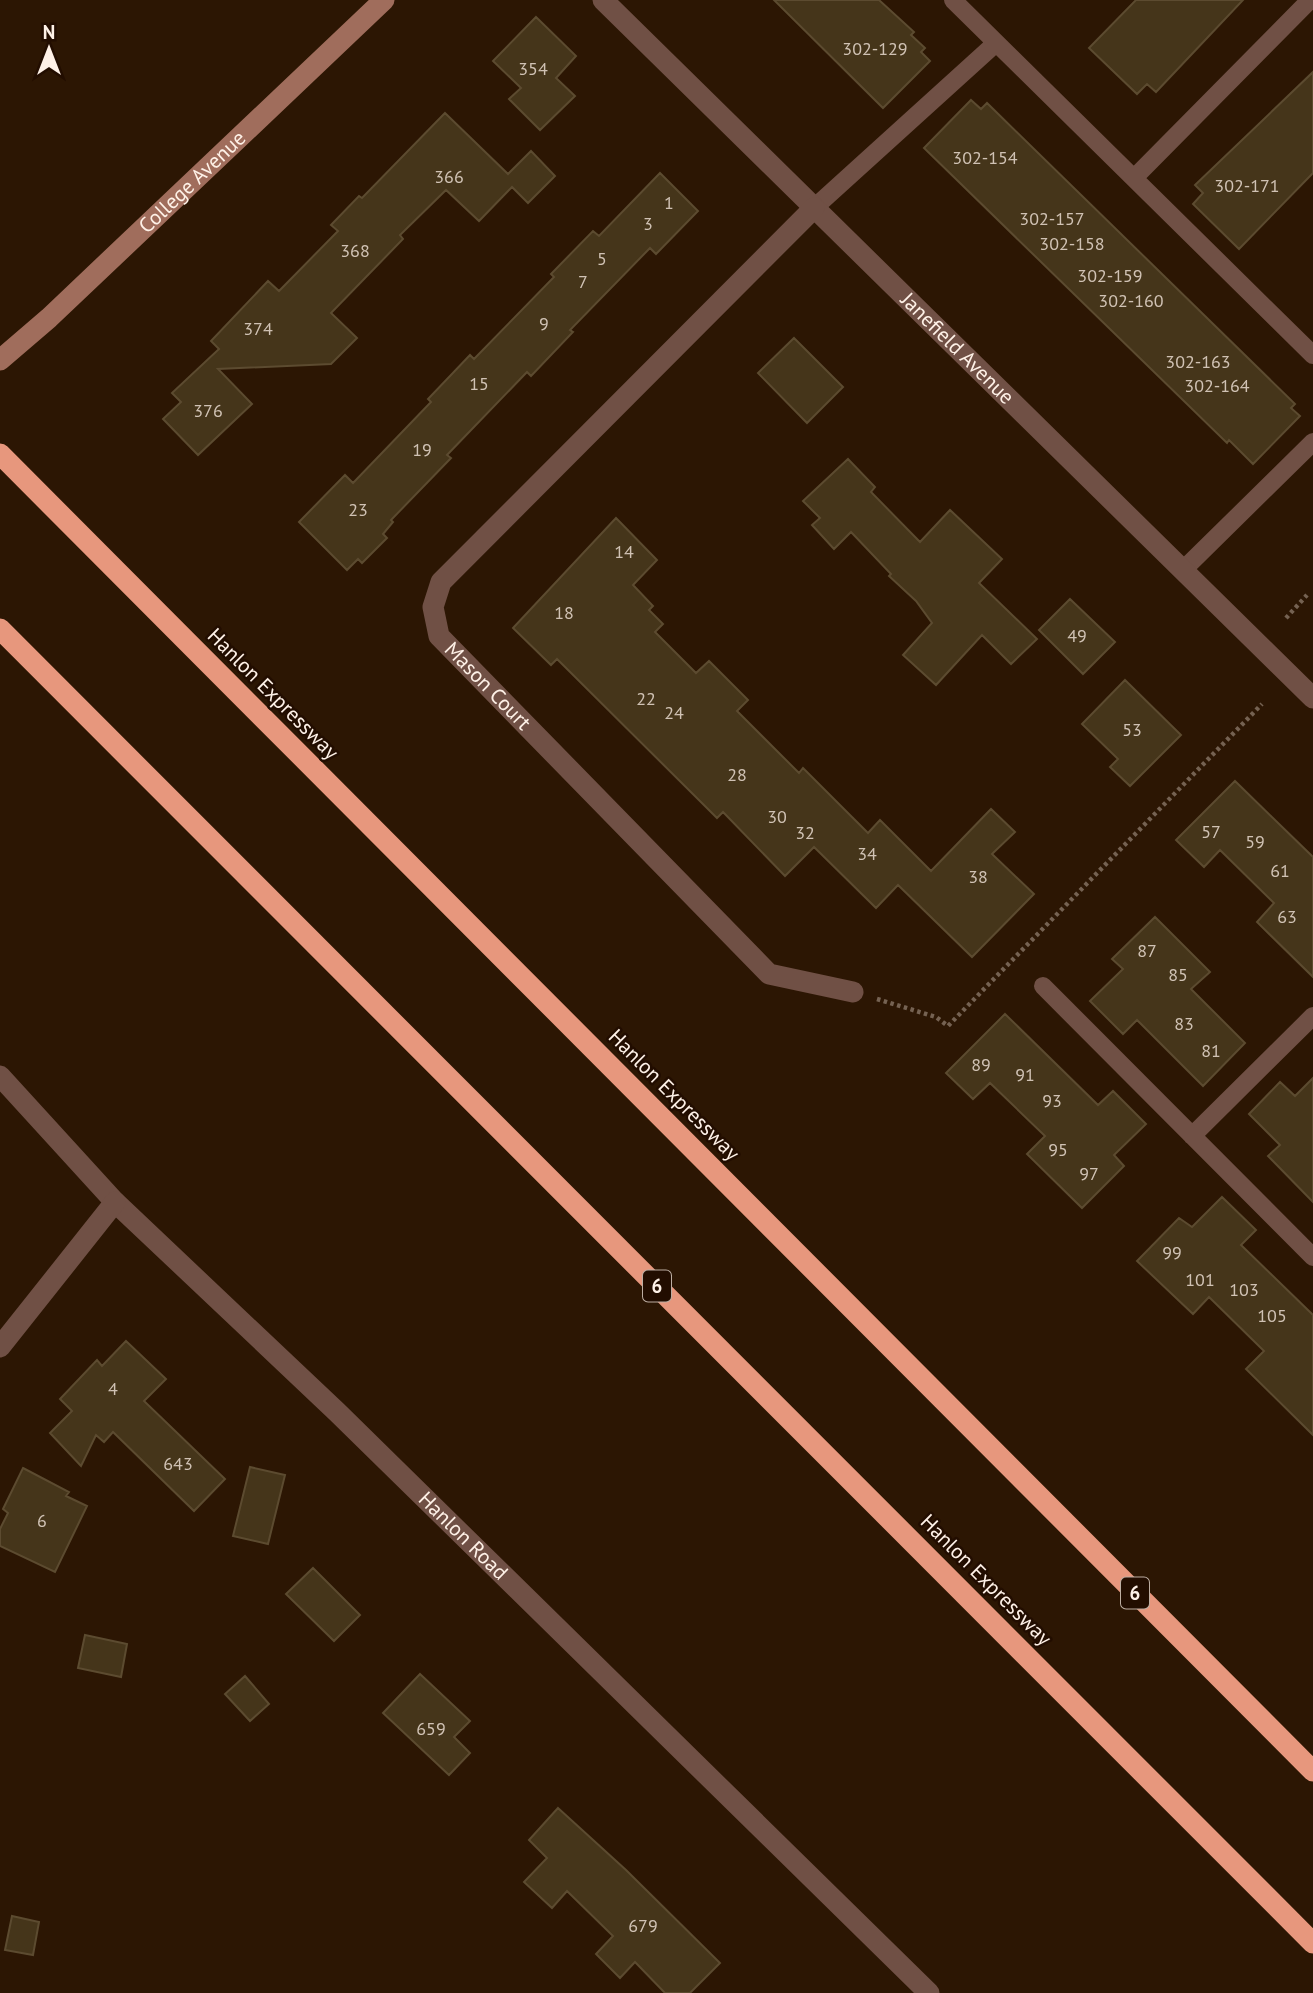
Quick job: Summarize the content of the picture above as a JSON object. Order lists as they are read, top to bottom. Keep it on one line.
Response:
{"streets":{"highway":["Hanlon Expressway","6"],"main road":["College Avenue"],"street":["Janefield Avenue","Mason Court","Hanlon Road"]},"crossings":[["Janefield Avenue","Mason Court"]],"house_numbers":["302-129","354","302-154","366","302-171","1","302-157","3","302-158","368","5","302-159","7","302-160","9","374","302-163","15","302-164","376","19","23","14","18","49","22","24","53","28","30","57","32","59","34","61","38","63","87","85","83","81","89","91","93","95","97","99","101","103","105","4","643","6","659","679"],"north":"top"}
